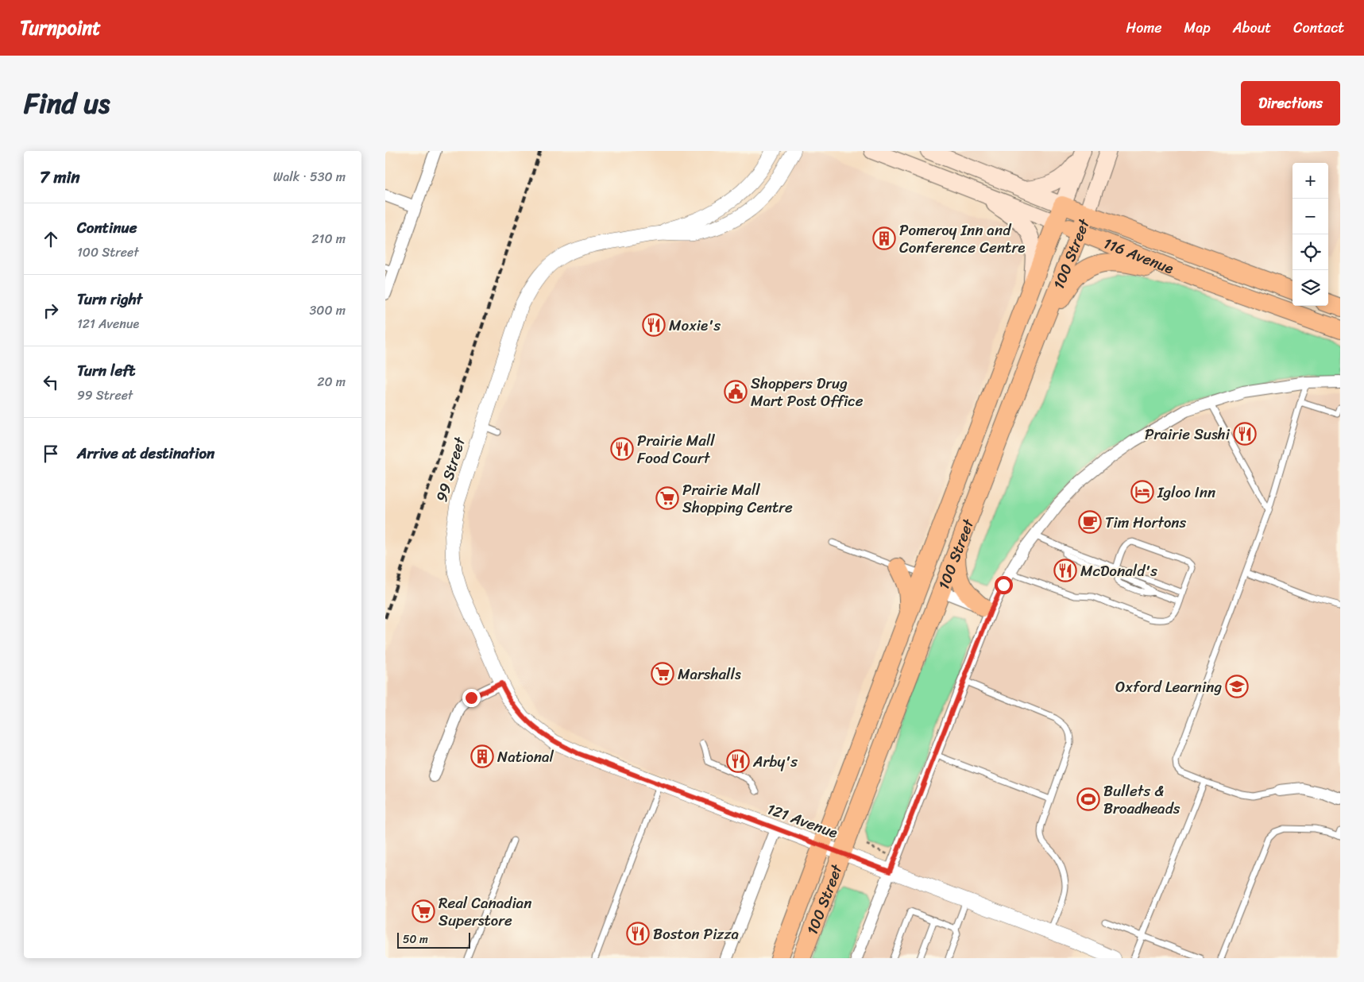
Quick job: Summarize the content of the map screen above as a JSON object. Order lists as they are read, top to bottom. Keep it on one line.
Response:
{"streets":{"main road":["100 Street","116 Avenue"],"street":["99 Street","121 Avenue"]},"crossings":[["100 Street","116 Avenue"],["100 Street","121 Avenue"],["99 Street","121 Avenue"]],"places":{"building":["Pomeroy Inn and Conference Centre","National"],"restaurant":["Moxie's","Prairie Sushi","Prairie Mall Food Court","McDonald's","Arby's","Boston Pizza"],"public building":["Shoppers Drug Mart Post Office"],"hotel":["Igloo Inn"],"supermarket":["Prairie Mall Shopping Centre","Marshalls","Real Canadian Superstore"],"cafe":["Tim Hortons"],"school or university":["Oxford Learning"],"sports":["Bullets & Broadheads"]},"scale_bar":"50 m","page":{"header":"Turnpoint","nav":["Home","Map","About","Contact"],"title":"Find us","buttons":"Directions","heading":["7 min","Walk · 530 m"],"map_buttons":["+","−"],"list":[["Continue","100 Street","210 m"],["Turn right","121 Avenue","300 m"],["Turn left","99 Street","20 m"],"Arrive at destination"],"scale":"50 m"}}
